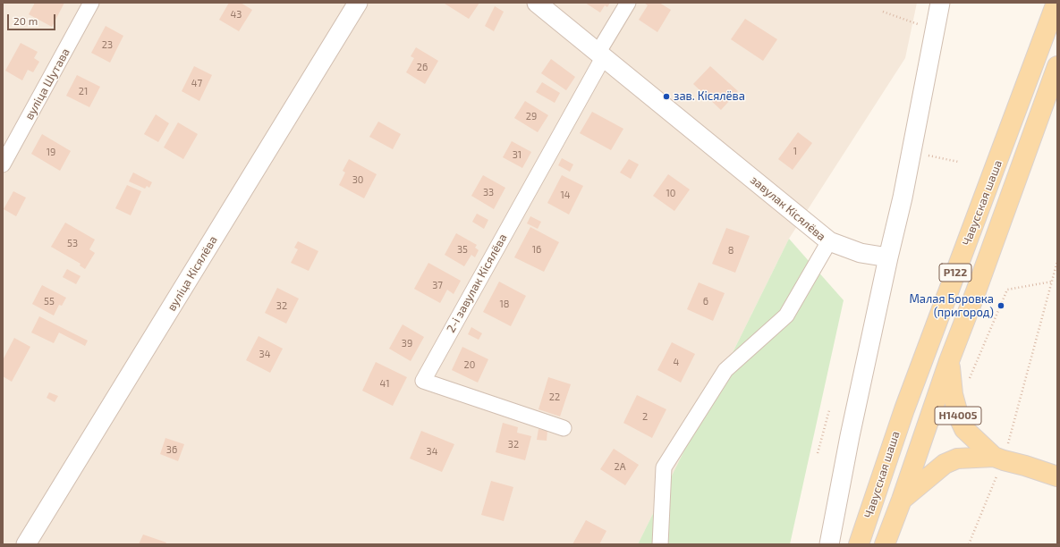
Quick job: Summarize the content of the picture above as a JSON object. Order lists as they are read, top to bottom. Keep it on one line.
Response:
{"streets":{"main road":["Чавусская шаша","Р122","Н14005"],"street":["вуліца Шутава","завулак Кісялёва","вуліца Кісялёва","2-і завулак Кісялёва"]},"crossings":[["Чавусская шаша","Н14005"],["завулак Кісялёва","2-і завулак Кісялёва"]],"places":["зав. Кісялёва","Малая Боровка (пригород)"],"house_numbers":["43","23","26","47","21","29","1","19","31","30","33","10","14","53","35","16","8","37","55","6","18","32","39","34","4","20","41","22","2","32","36","34","2А"],"scale_bar":"20 m"}
